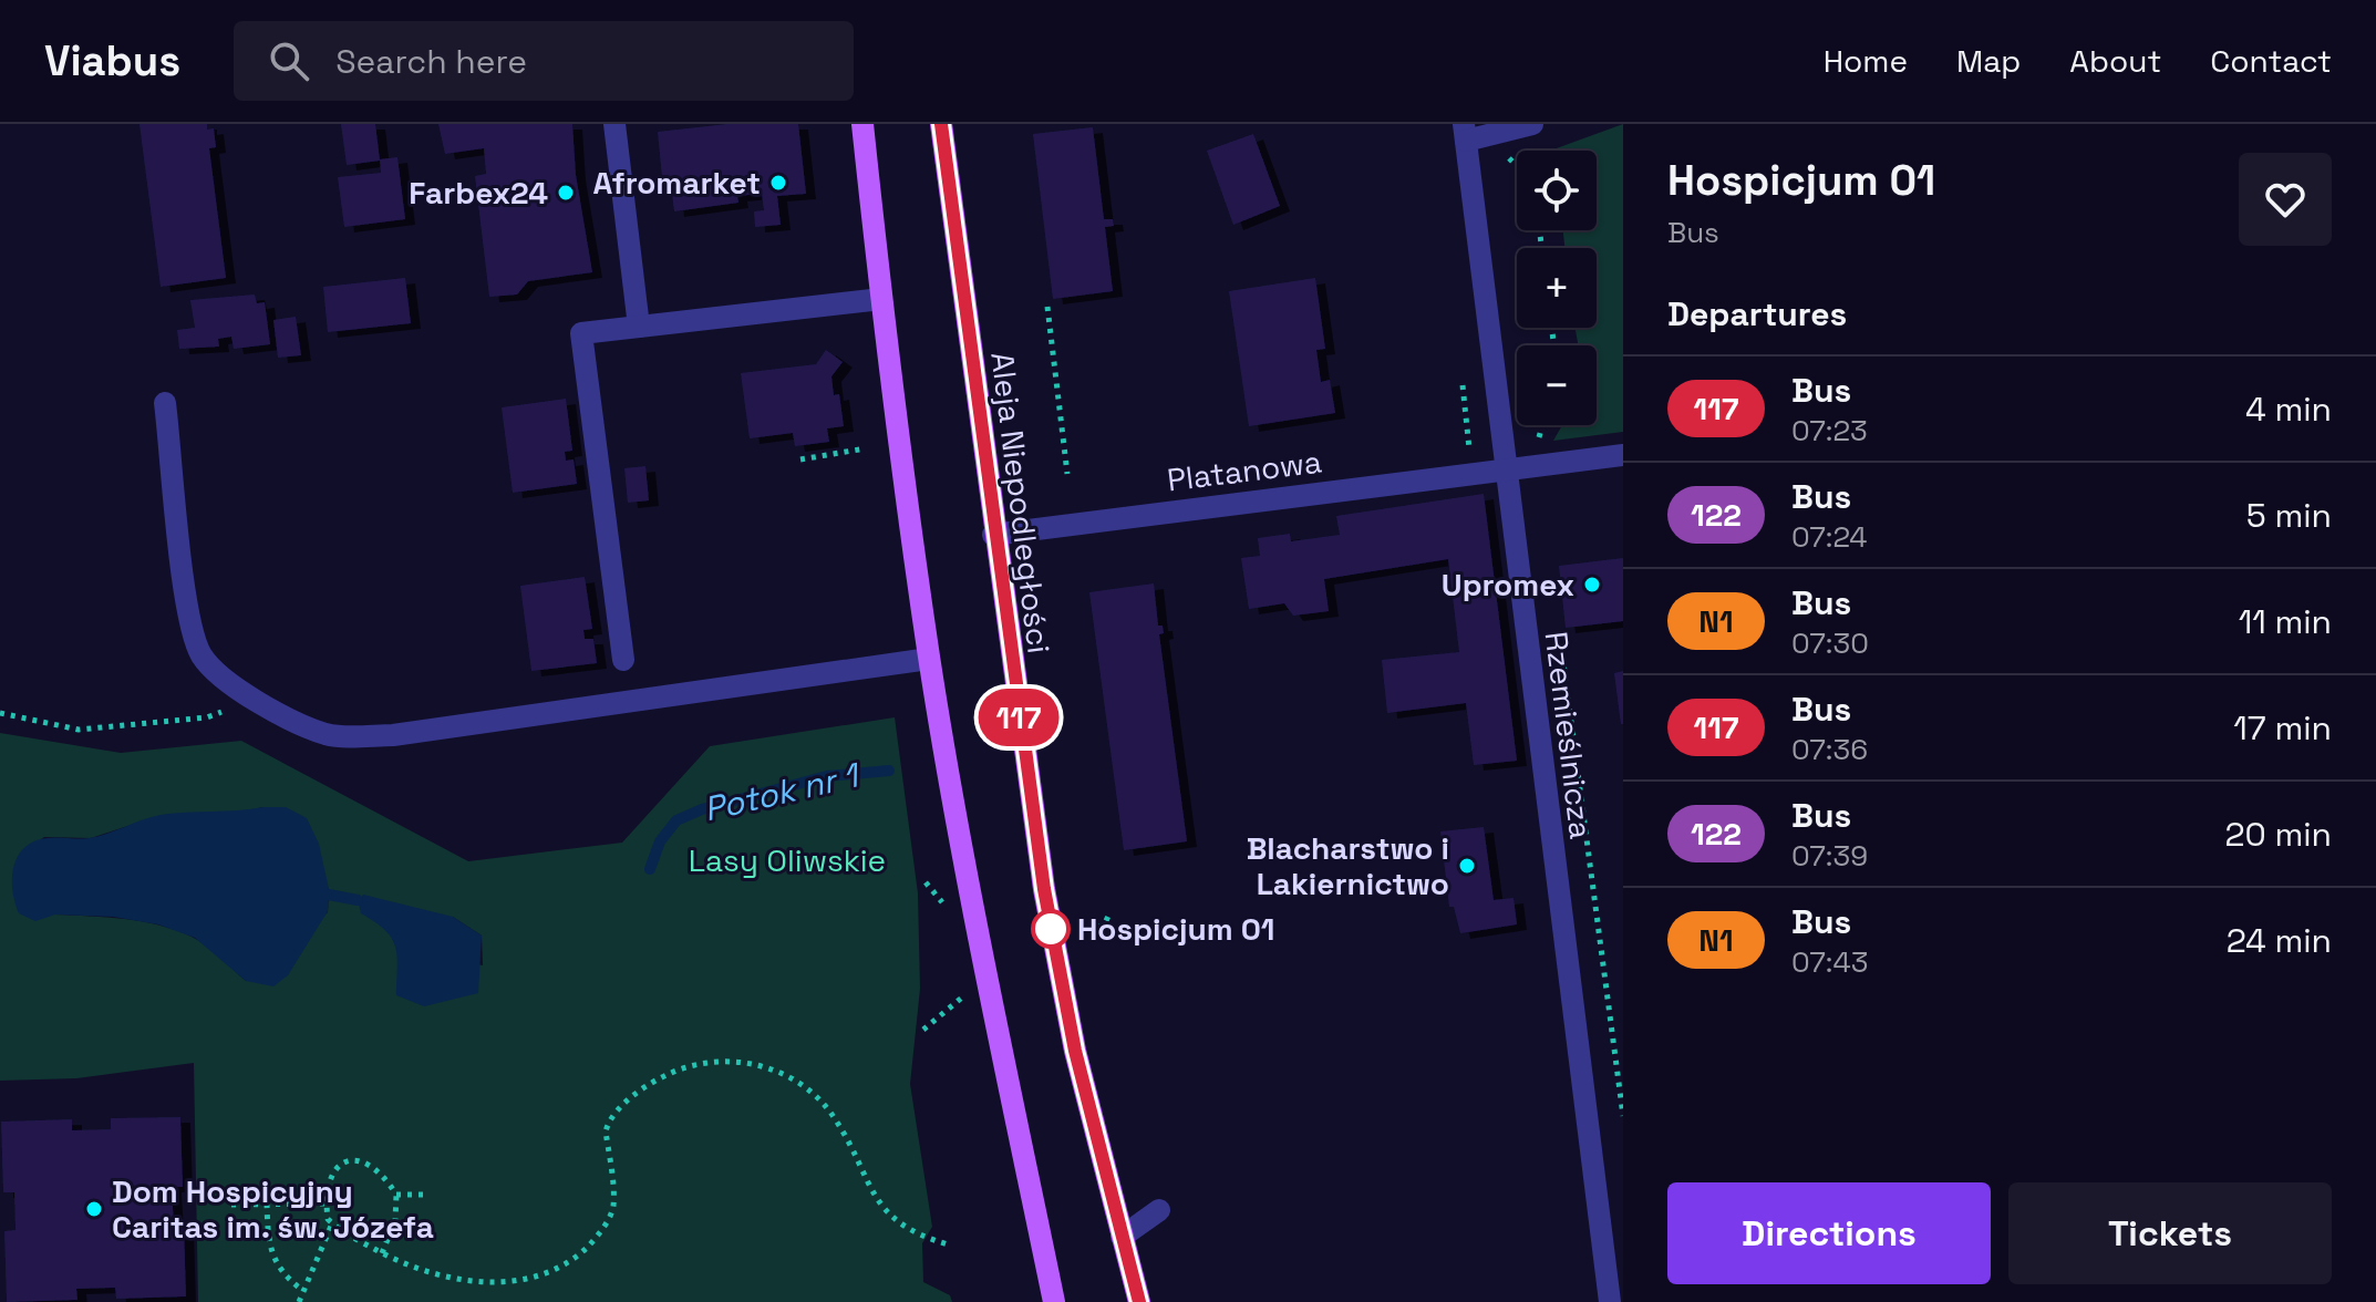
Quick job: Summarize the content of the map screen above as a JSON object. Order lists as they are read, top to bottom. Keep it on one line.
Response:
{"streets":{"main road":["Aleja Niepodległości"],"street":["Platanowa","Rzemieślnicza"]},"crossings":[["Platanowa","Aleja Niepodległości"],["Platanowa","Rzemieślnicza"]],"water":["Potok nr 1"],"parks":["Lasy Oliwskie"],"places":["Afromarket","Farbex24","Upromex","Blacharstwo i Lakiernictwo","Hospicjum 01","Dom Hospicyjny Caritas im. św. Józefa"],"lines":["bus line 117"],"page":{"header":"Viabus","search":"Search here","nav":["Home","Map","About","Contact"],"on_map":"117","heading":[["Hospicjum 01","Bus"],"Departures"],"map_buttons":["+","−"],"list":[{"mark":"117","name":"Bus","note":"07:23","value":"4 min"},{"mark":"122","name":"Bus","note":"07:24","value":"5 min"},{"mark":"N1","name":"Bus","note":"07:30","value":"11 min"},{"mark":"117","name":"Bus","note":"07:36","value":"17 min"},{"mark":"122","name":"Bus","note":"07:39","value":"20 min"},{"mark":"N1","name":"Bus","note":"07:43","value":"24 min"}],"buttons":["Directions","Tickets"]}}
